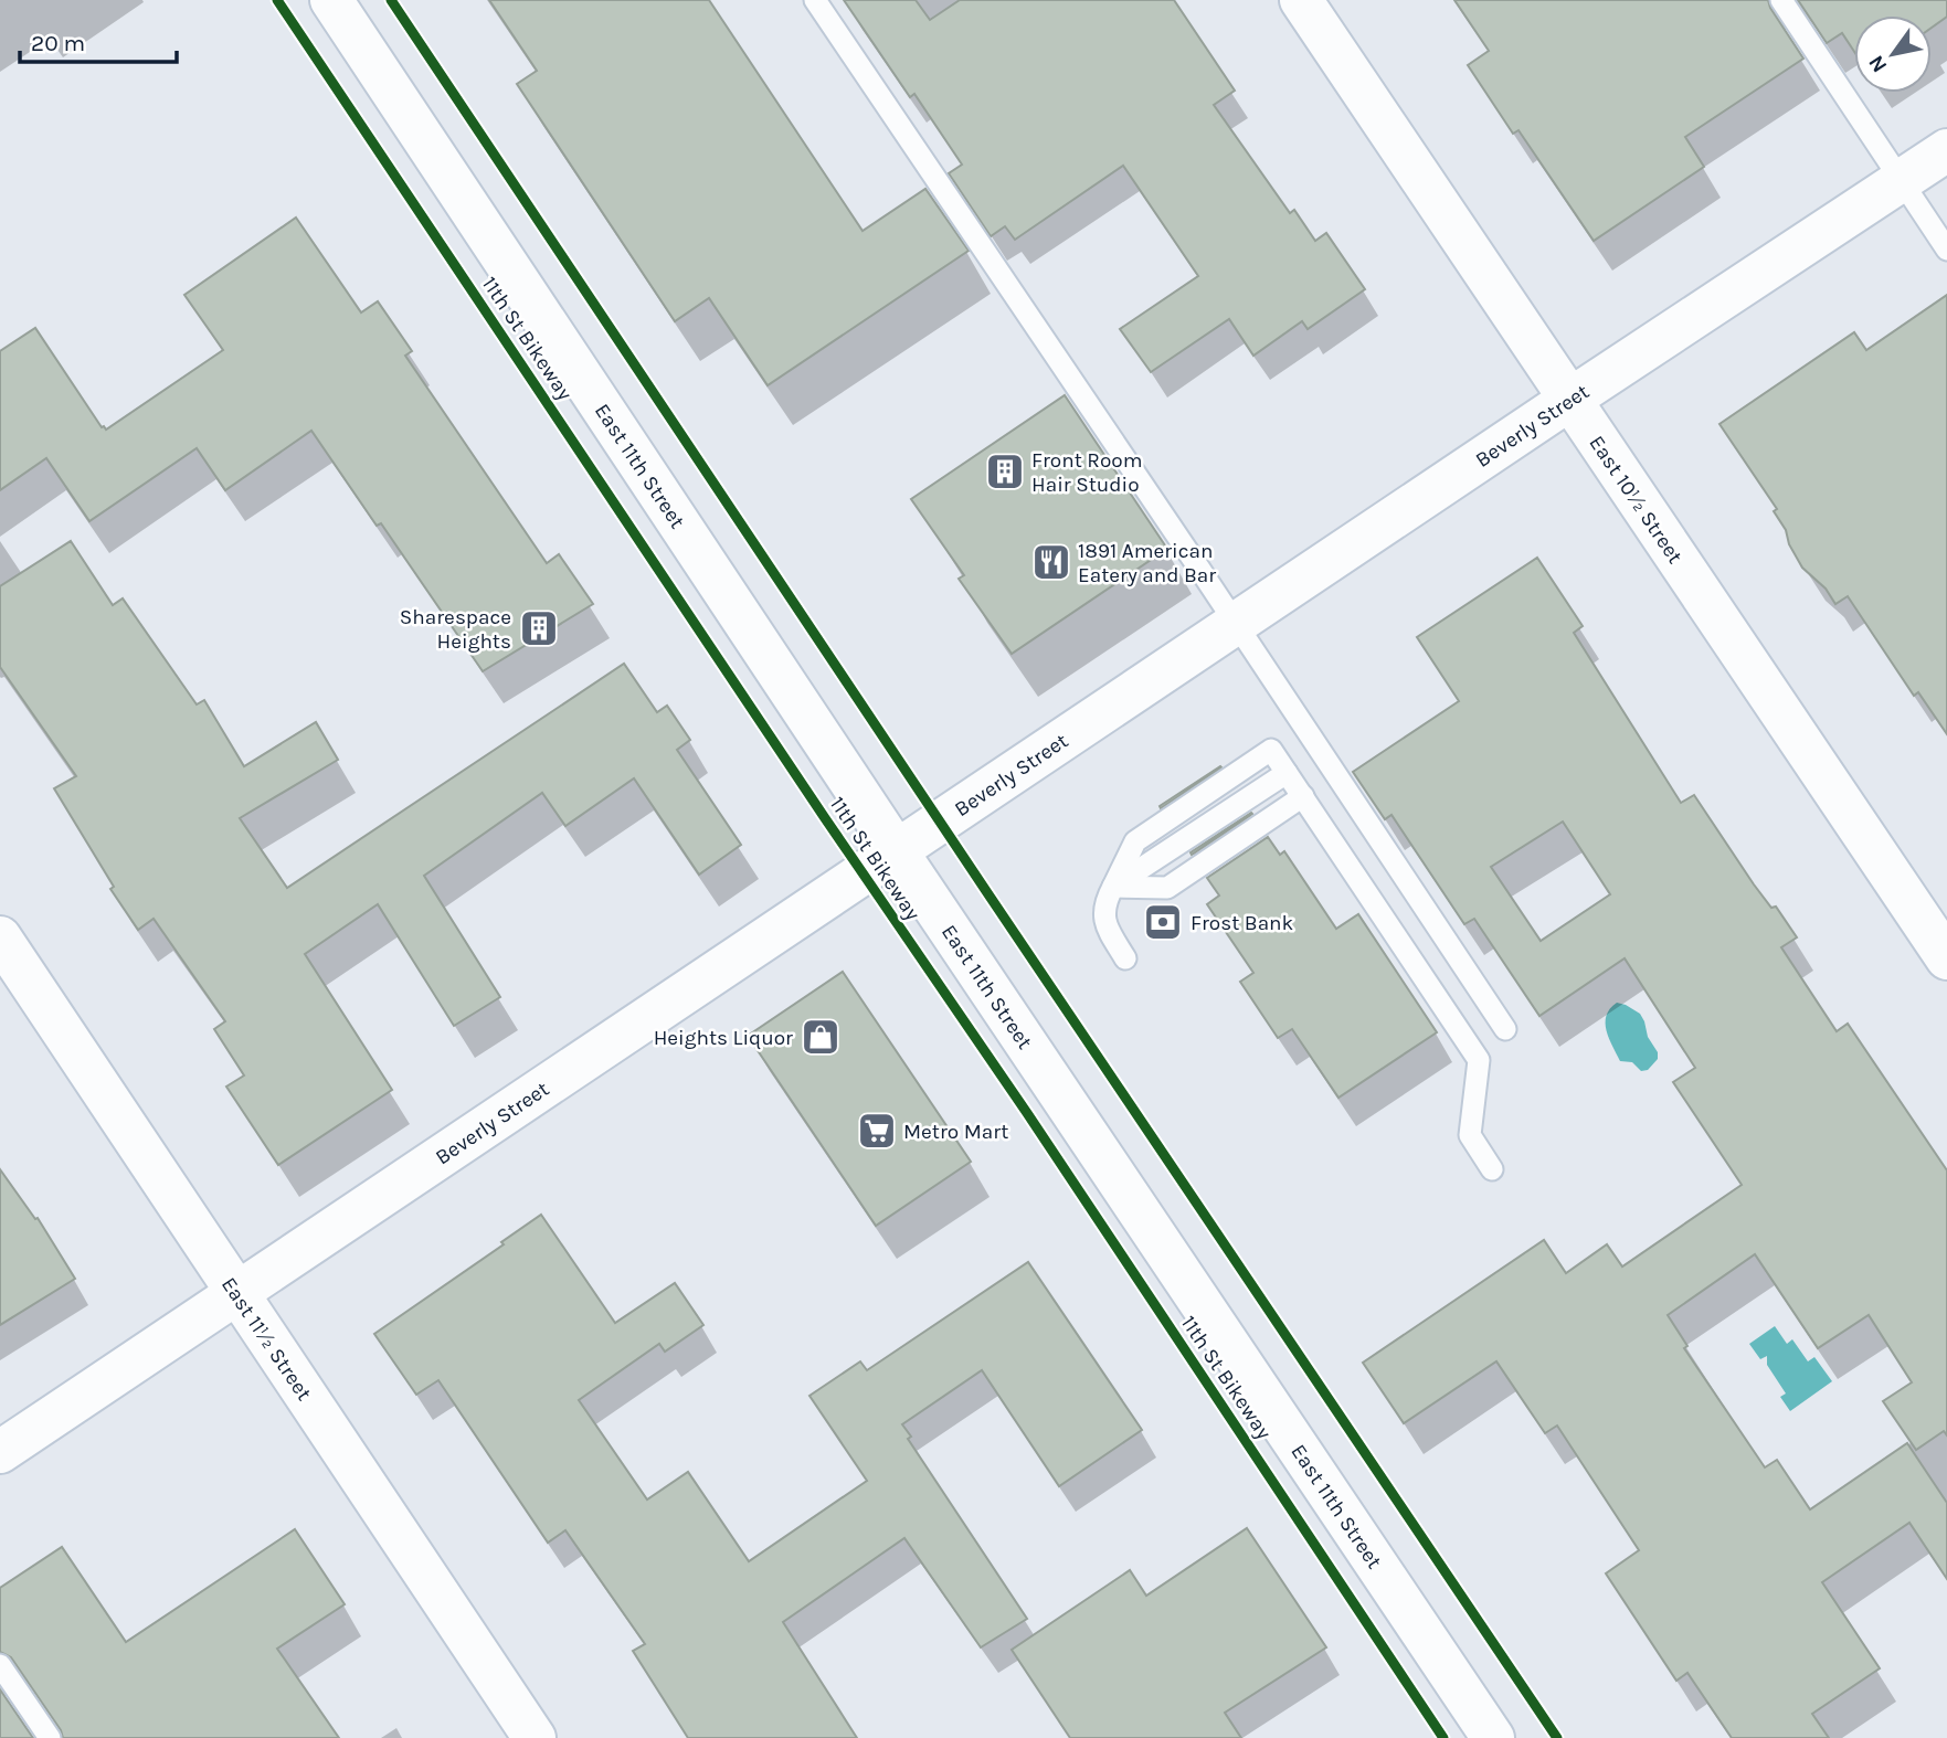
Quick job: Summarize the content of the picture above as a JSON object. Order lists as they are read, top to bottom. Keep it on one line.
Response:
{"streets":{"street":["Beverly Street","East 11th Street","East 10½ Street","East 11½ Street"],"cycle path":["11th St Bikeway"]},"crossings":[["Beverly Street","East 11th Street"],["Beverly Street","East 10½ Street"],["Beverly Street","East 11½ Street"]],"places":{"building":["Front Room Hair Studio","Sharespace Heights"],"restaurant":["1891 American Eatery and Bar"],"bank":["Frost Bank"],"shop":["Heights Liquor"],"supermarket":["Metro Mart"]},"scale_bar":"20 m","north":"bottom left"}
